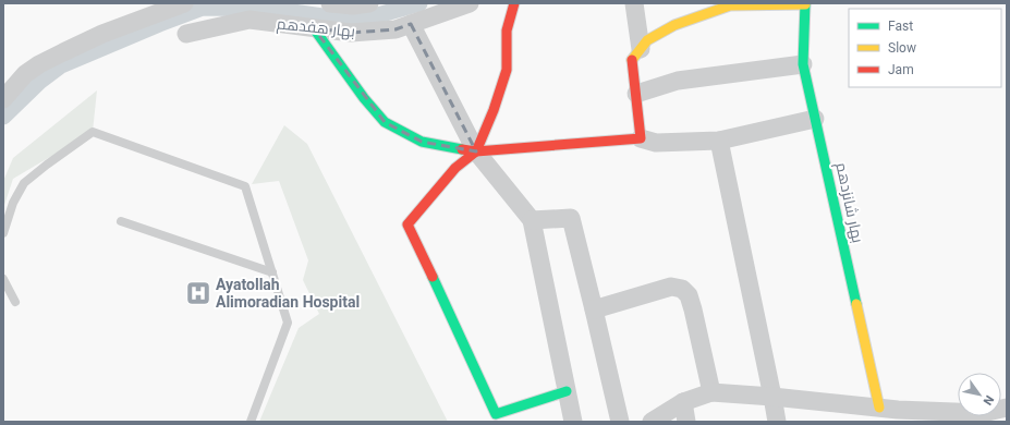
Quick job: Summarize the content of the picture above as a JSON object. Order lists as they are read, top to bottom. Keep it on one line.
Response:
{"streets":{"street":["بهار هفدهم","بهار شانزدهم"]},"places":{"hospital":["Ayatollah Alimoradian Hospital"]},"legend":["Fast","Slow","Jam"],"north":"bottom right"}
